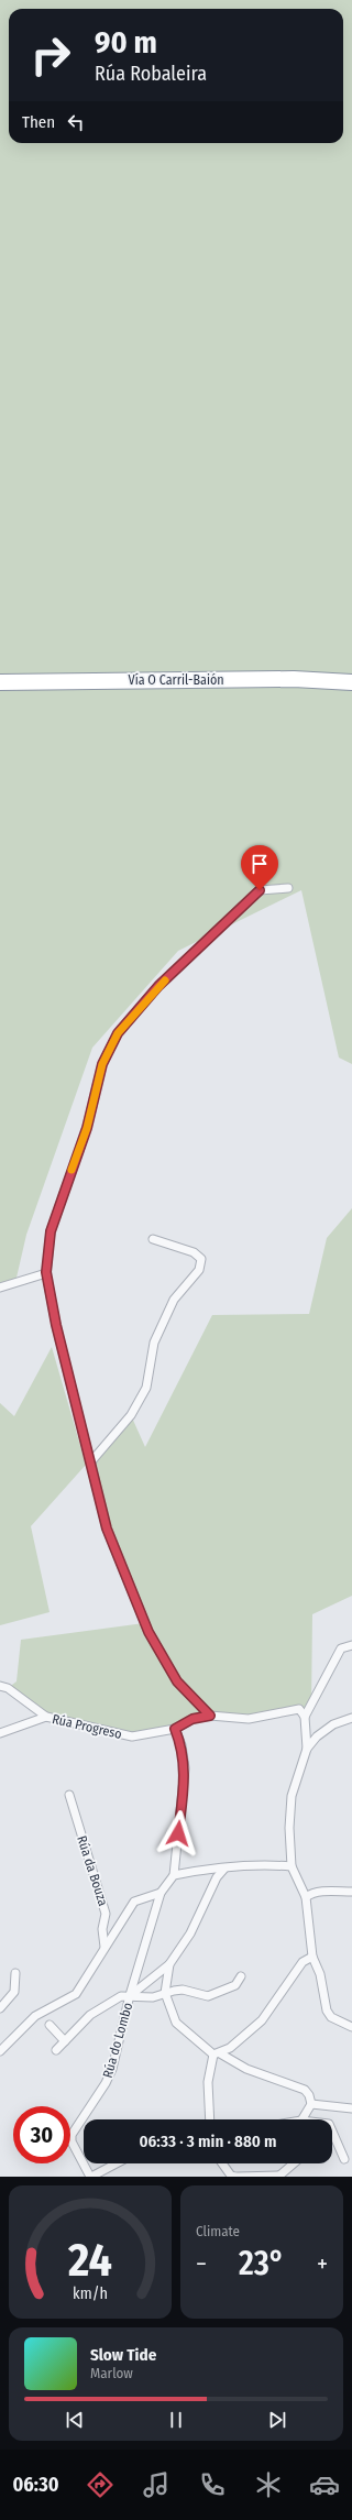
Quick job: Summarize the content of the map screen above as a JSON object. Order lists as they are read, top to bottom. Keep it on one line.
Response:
{"streets":{"highway":["Vía O Carril-Baión"],"street":["Rúa Progreso","Rúa da Bouza","Rúa do Lombo"]},"crossings":[["Rúa da Bouza","Rúa do Lombo"]],"page":{"turn":["90 m","Rúa Robaleira"],"then":"Then","limit":"30","trip":"06:33 · 3 min · 880 m","tile":"Climate","heat":["−","23°","+"],"song":["Slow Tide","Marlow"],"tabs":"06:30","gauge":["24","km/h"]}}
